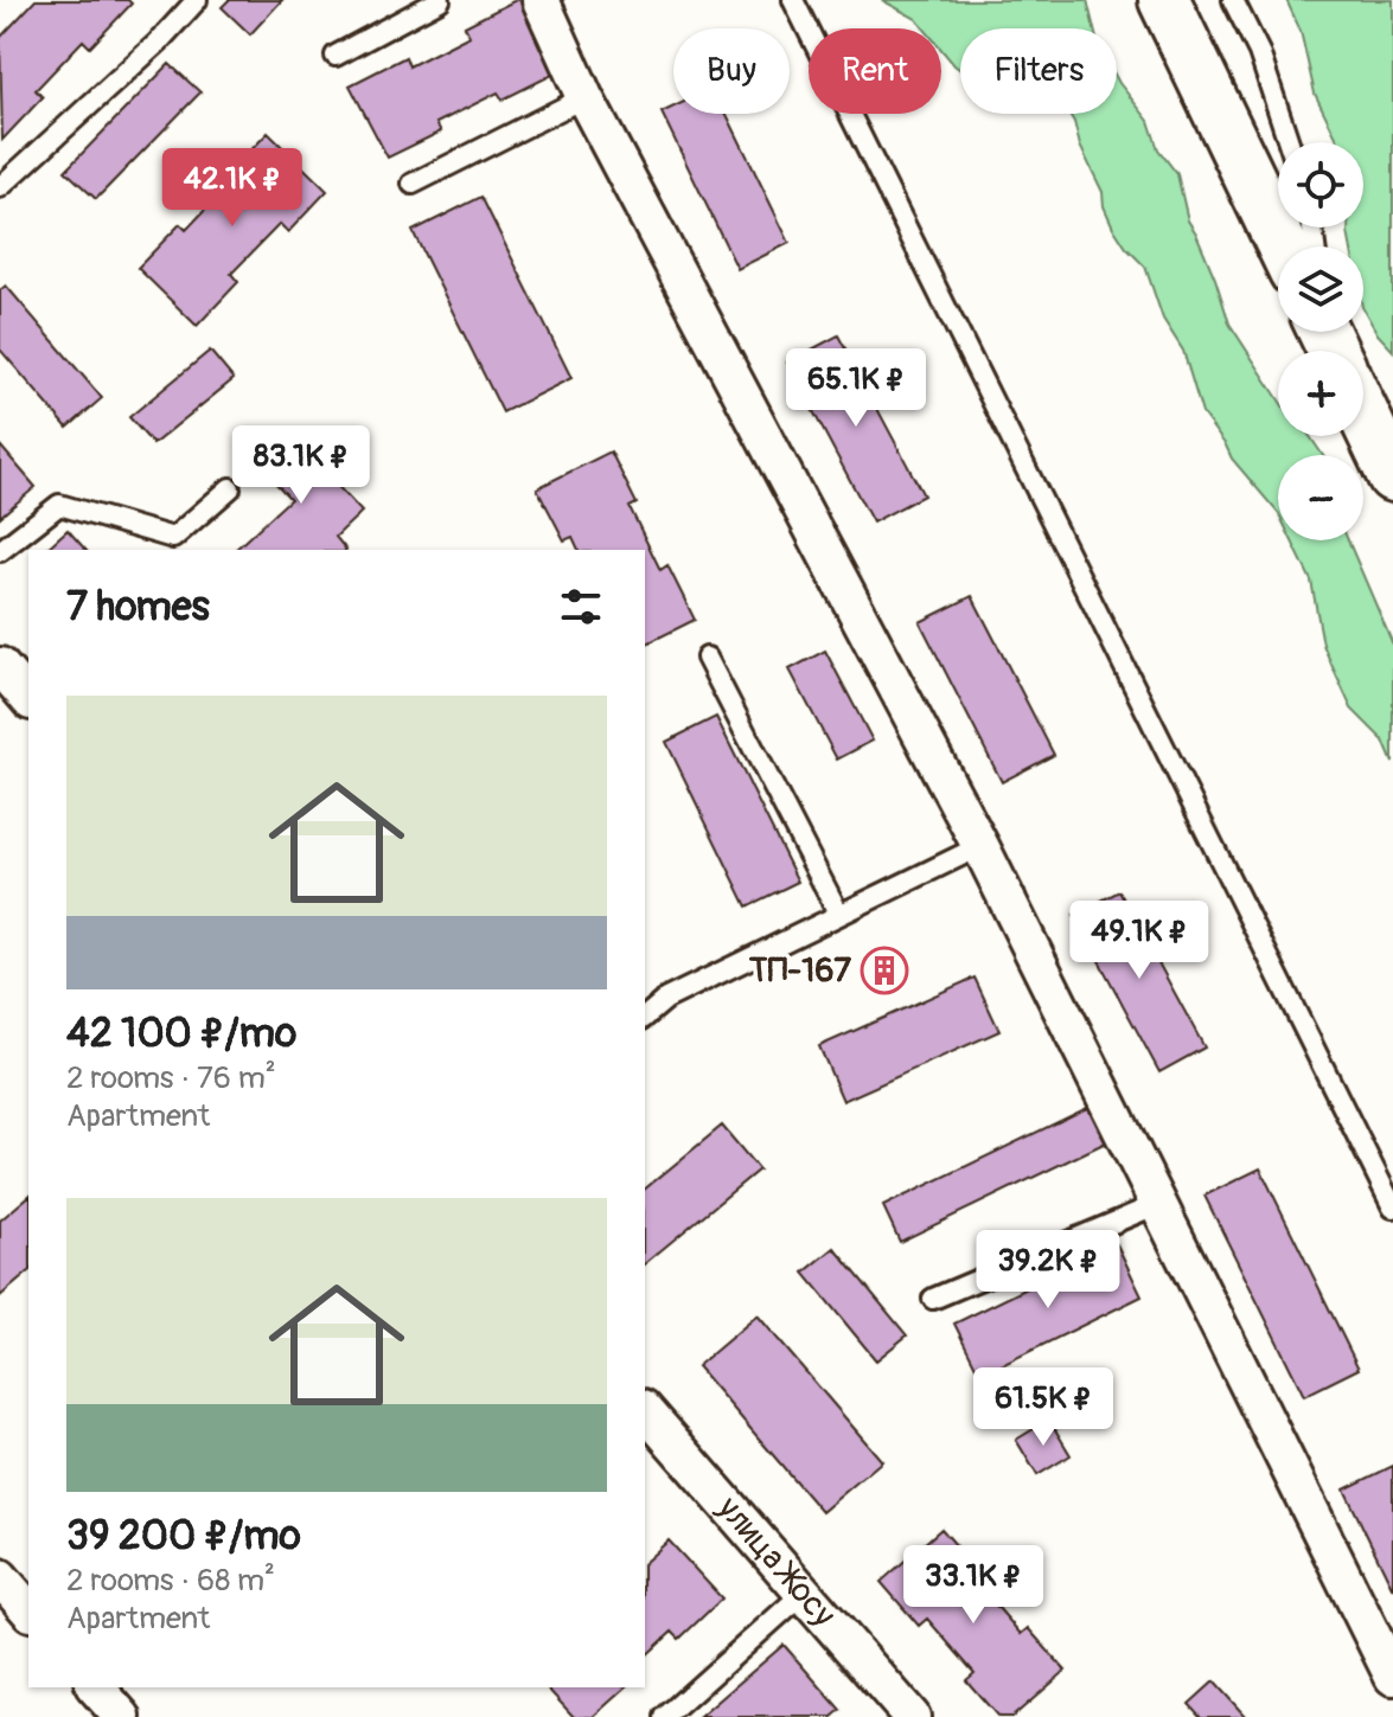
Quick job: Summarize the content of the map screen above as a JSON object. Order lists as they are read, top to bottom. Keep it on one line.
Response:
{"streets":{"street":["улица Жосу"]},"places":{"building":["ТП-167"]},"page":{"chip":["Buy","Rent","Filters"],"map_buttons":["+","−"],"price":["42.1K ₽","65.1K ₽","83.1K ₽","49.1K ₽","39.2K ₽","61.5K ₽","33.1K ₽"],"heading":"7 homes","list":[{"name":"42 100 ₽/mo","note":"2 rooms · 76 m² · Apartment"},{"name":"39 200 ₽/mo","note":"2 rooms · 68 m² · Apartment"}]}}
